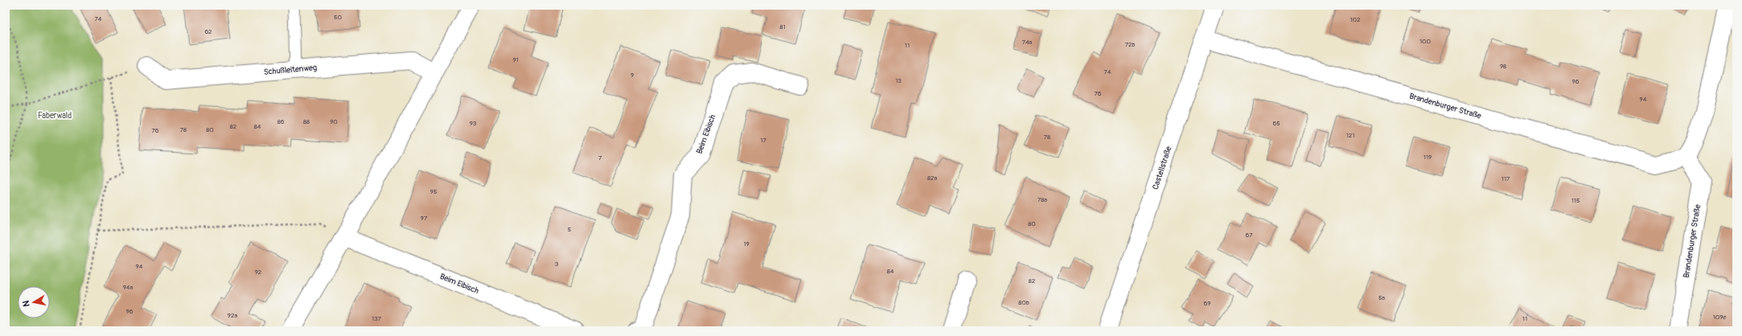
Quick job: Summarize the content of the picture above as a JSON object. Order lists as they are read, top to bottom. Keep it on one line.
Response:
{"streets":{"street":["Schußleitenweg","Brandenburger Straße","Beim Eibisch","Castellstraße"]},"crossings":[["Brandenburger Straße","Castellstraße"]],"parks":["Faberwald"],"house_numbers":["50","74","102","81","62","100","74a","72b","11","91","98","74","9","13","96","76","94","86","88","90","93","65","82","84","78","80","76","121","78","17","119","7","82a","117","95","78a","115","97","80","5","67","19","3","94","84","92","82","94a","5a","80b","69","96","92a","109e","137","11"],"north":"left"}
